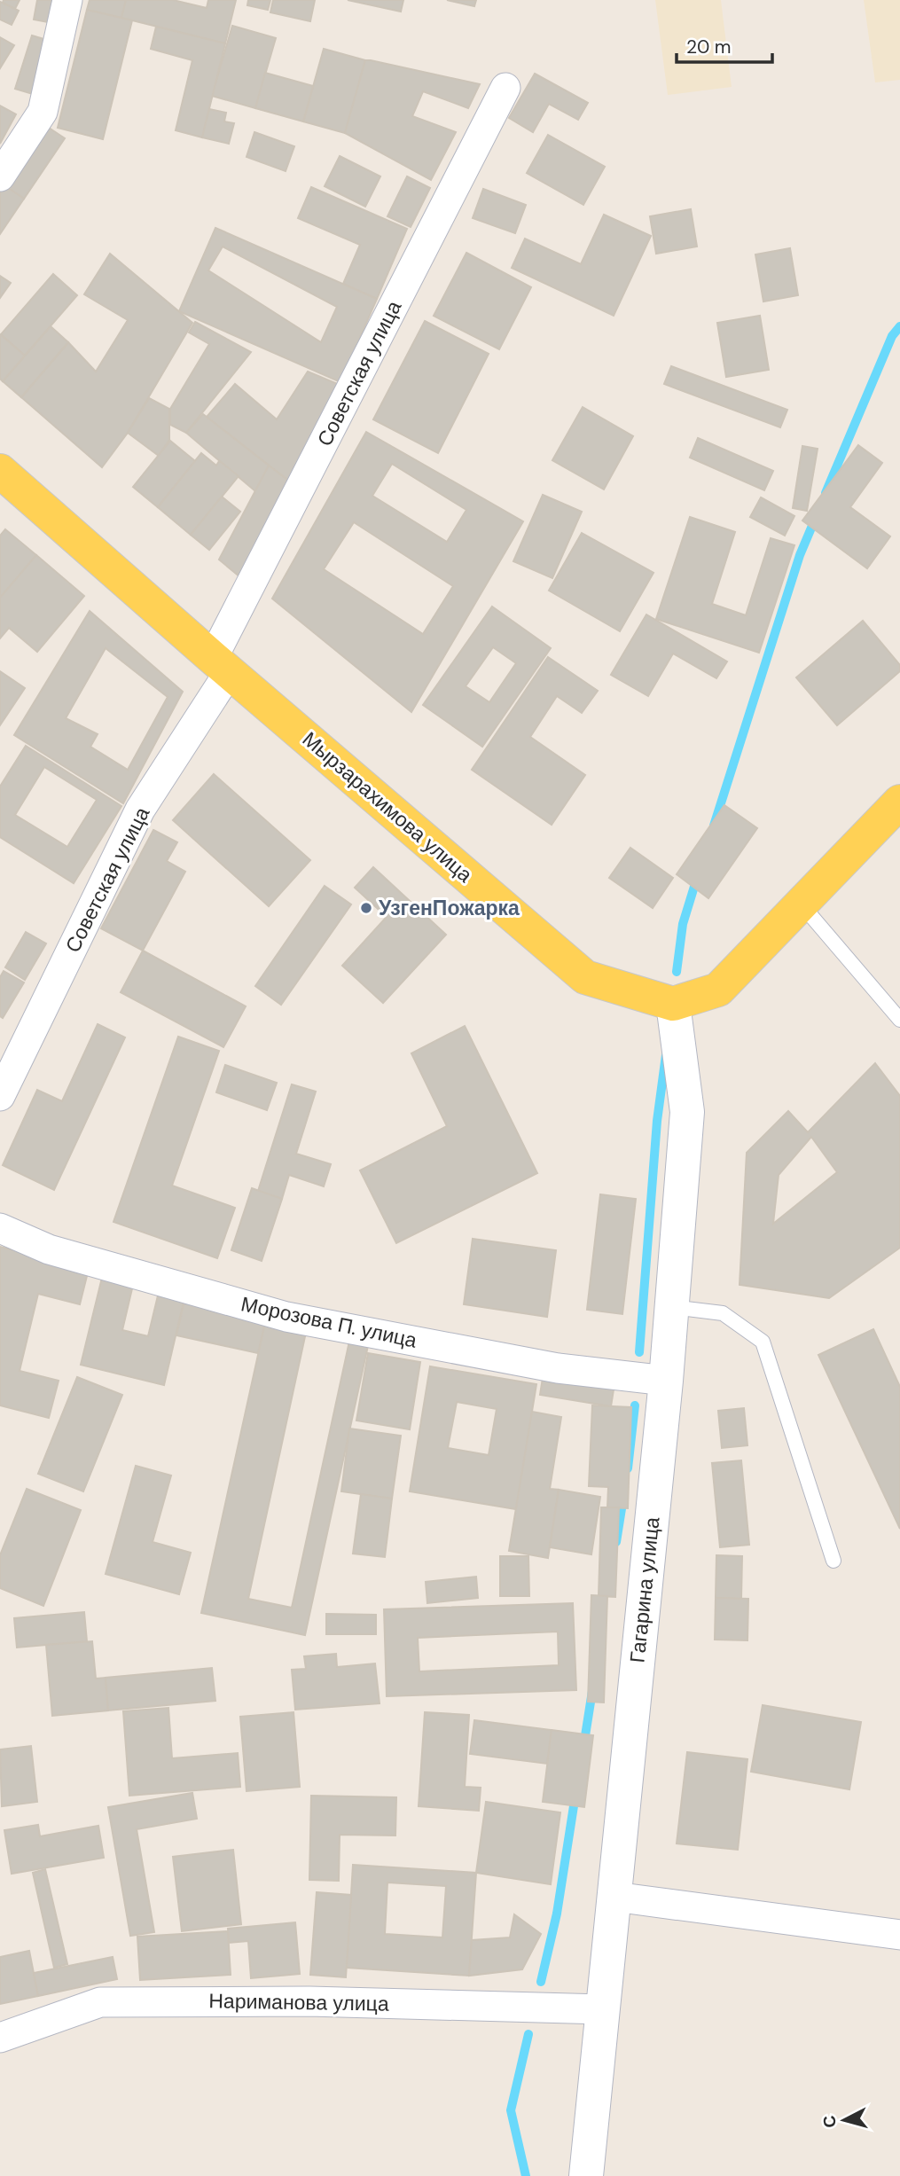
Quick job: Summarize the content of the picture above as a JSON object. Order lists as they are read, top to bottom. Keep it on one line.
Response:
{"streets":{"main road":["Мырзарахимова улица"],"street":["Советская улица","Морозова П. улица","Гагарина улица","Нариманова улица"]},"crossings":[["Советская улица","Мырзарахимова улица"],["Мырзарахимова улица","Гагарина улица"],["Морозова П. улица","Гагарина улица"],["Гагарина улица","Нариманова улица"]],"places":["УзгенПожарка"],"scale_bar":"20 m","north":"left"}
